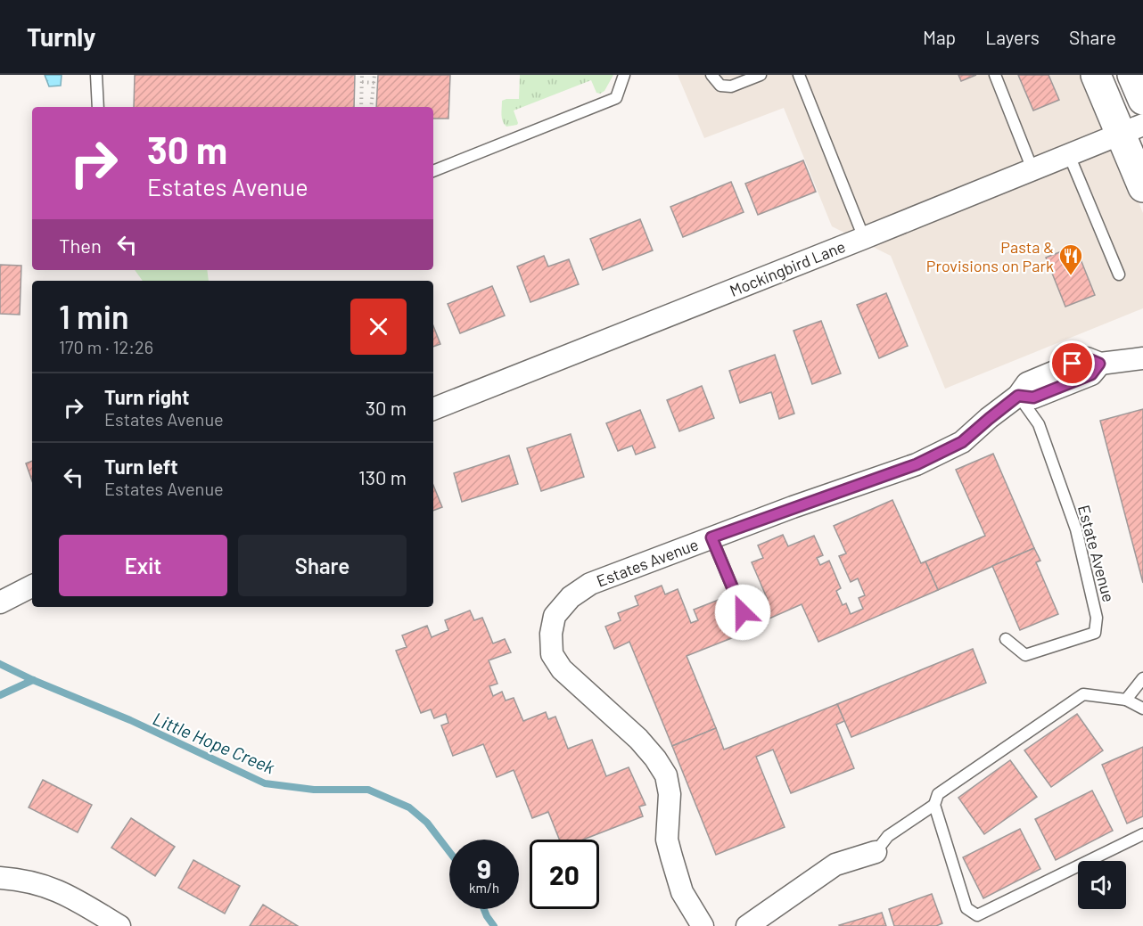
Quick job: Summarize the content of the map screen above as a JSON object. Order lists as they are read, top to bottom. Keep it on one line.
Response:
{"streets":{"street":["Mockingbird Lane","Estates Avenue"],"lane":["Estate Avenue"]},"crossings":[["Estate Avenue","Estates Avenue"]],"water":["Little Hope Creek"],"places":{"restaurant":["Pasta & Provisions on Park"]},"page":{"header":"Turnly","nav":["Map","Layers","Share"],"turn":["30 m","Estates Avenue"],"then":"Then","heading":["1 min","170 m · 12:26"],"list":[{"name":"Turn right","note":"Estates Avenue","value":"30 m"},{"name":"Turn left","note":"Estates Avenue","value":"130 m"}],"buttons":["Exit","Share"],"speed":"9 km/h","limit":"20"}}
